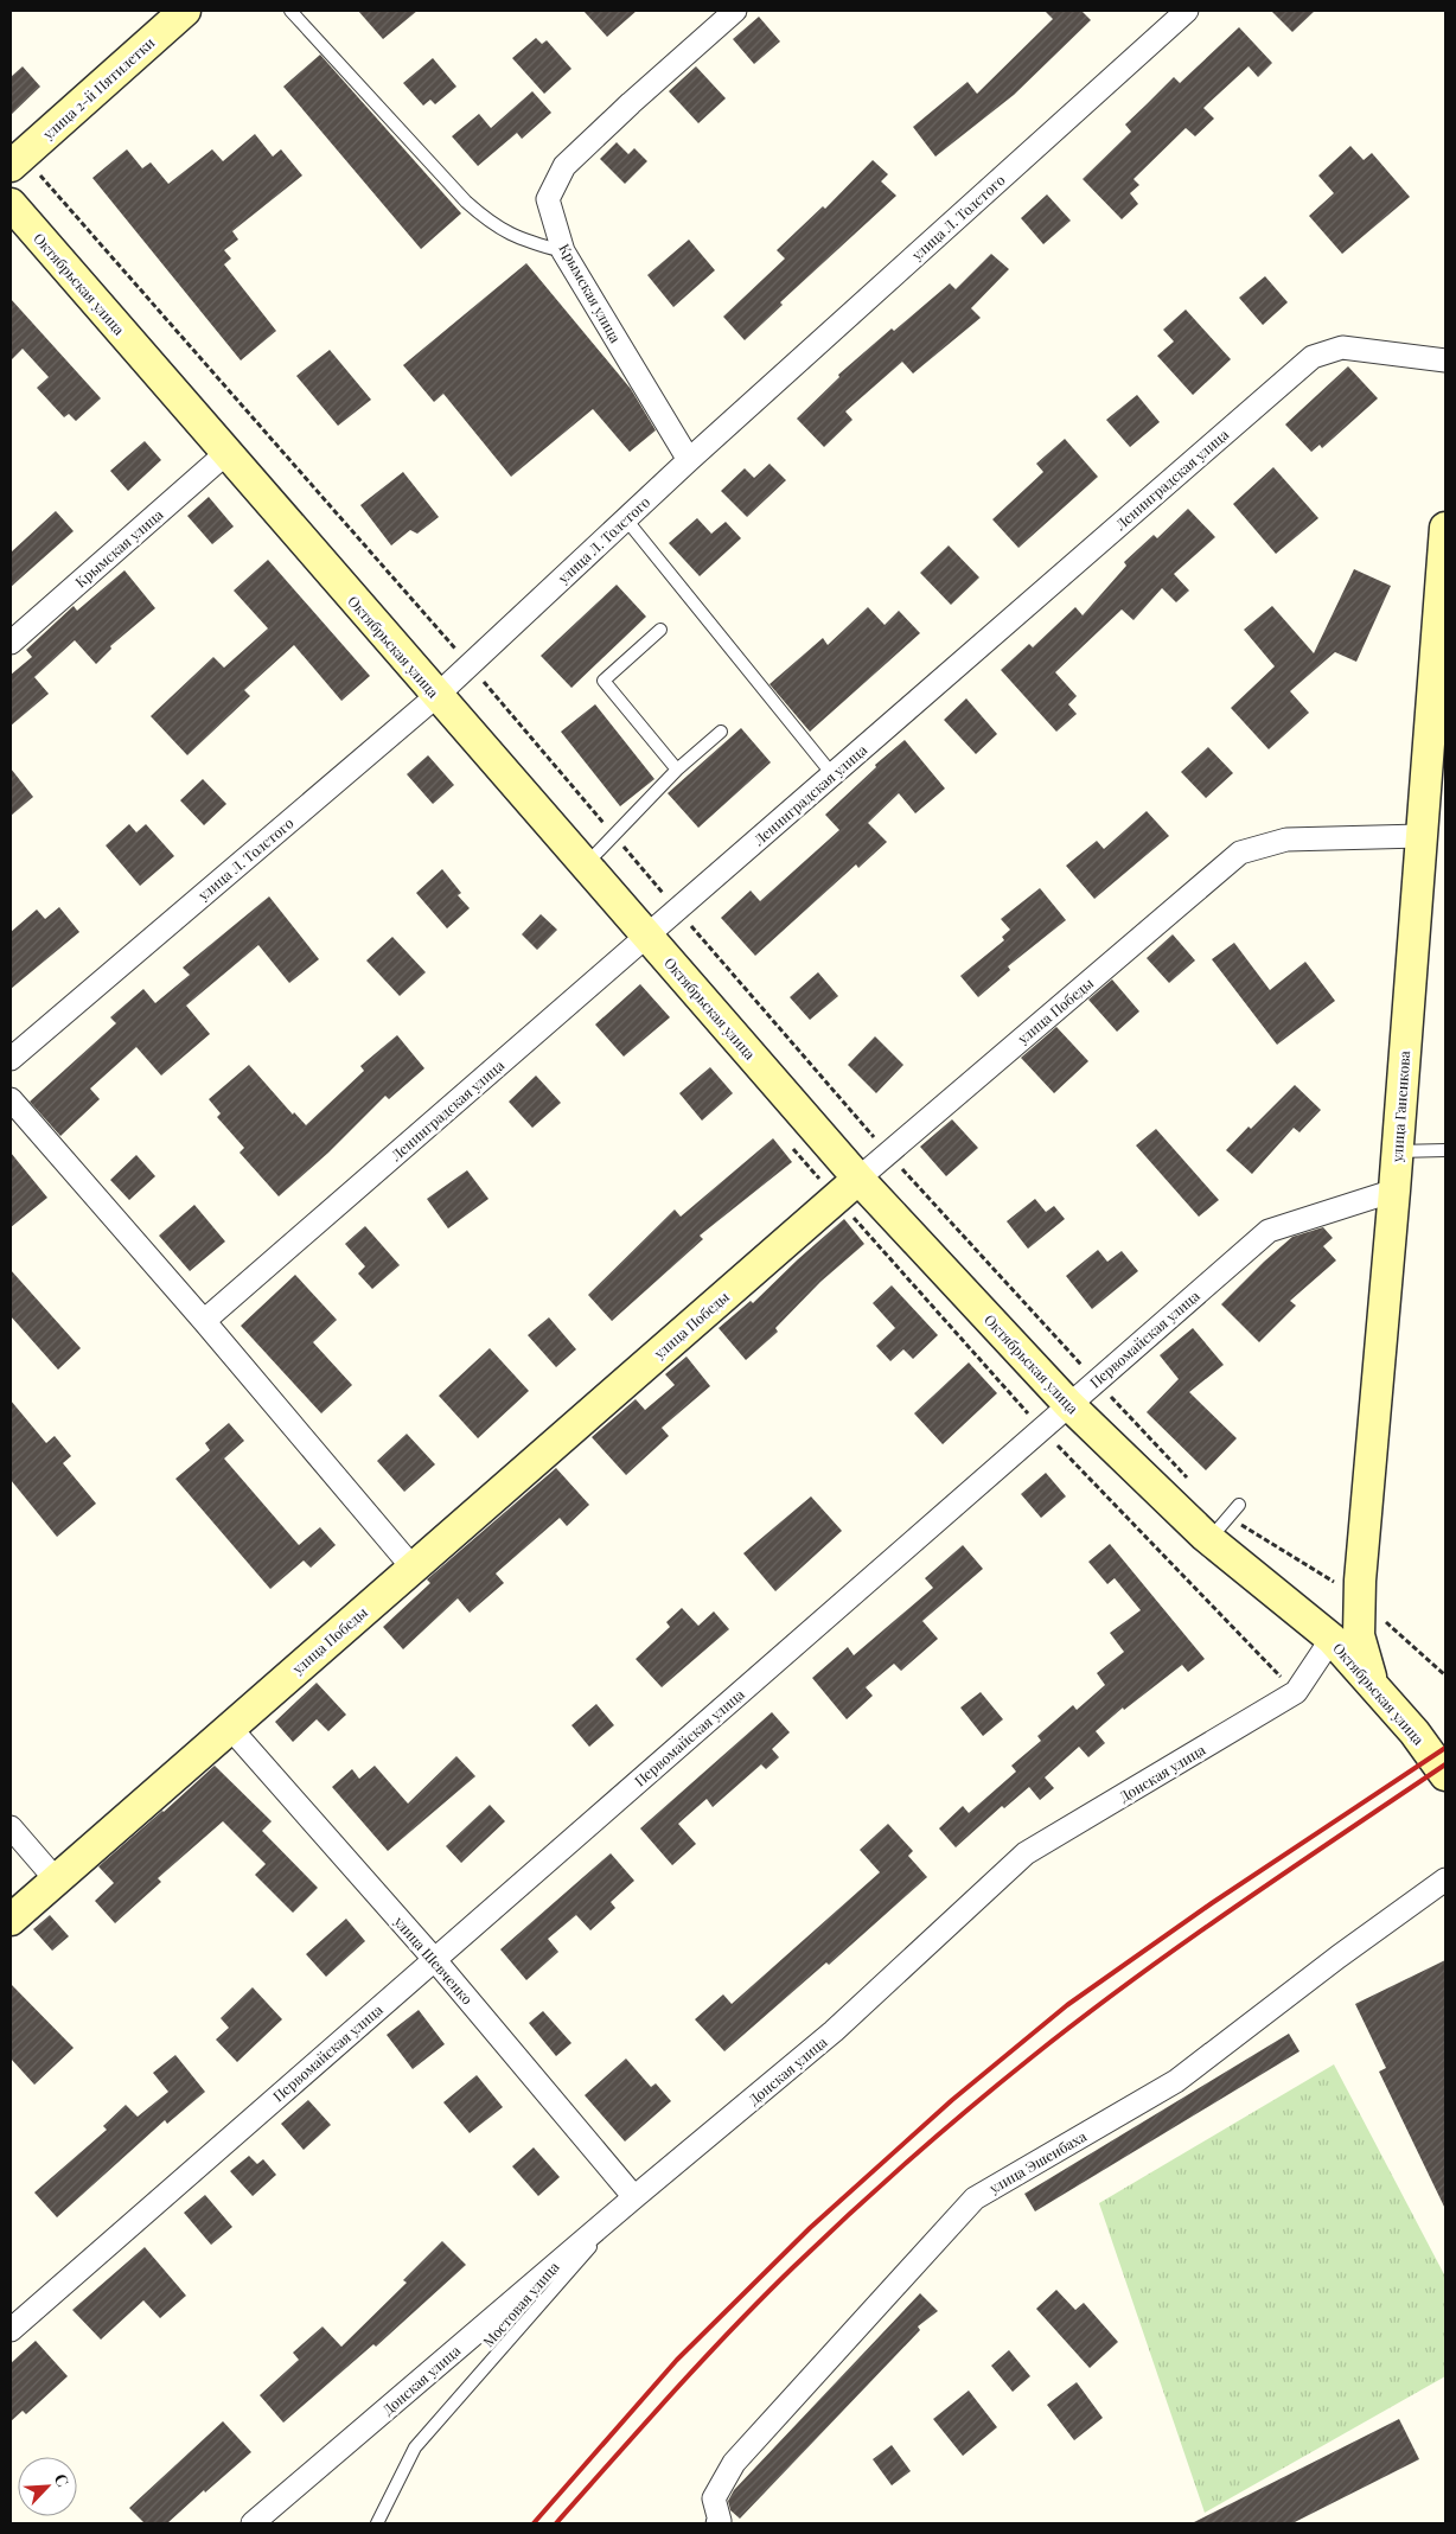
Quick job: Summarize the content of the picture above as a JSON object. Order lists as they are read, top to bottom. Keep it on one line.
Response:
{"streets":{"street":["улица 2-й Пятилетки","улица Л. Толстого","Октябрьская улица","Крымская улица","Ленинградская улица","улица Победы","улица Ганенкова","Первомайская улица","Донская улица","улица Шевченко","улица Эшенбаха"],"lane":["Мостовая улица"]},"crossings":[["улица Л. Толстого","Октябрьская улица"],["улица Л. Толстого","Крымская улица"],["Октябрьская улица","Крымская улица"],["Октябрьская улица","Ленинградская улица"],["Октябрьская улица","улица Победы"],["Октябрьская улица","улица Ганенкова"],["Октябрьская улица","Первомайская улица"],["Октябрьская улица","Донская улица"],["улица Победы","улица Ганенкова"],["улица Победы","улица Шевченко"],["улица Ганенкова","Первомайская улица"],["Первомайская улица","улица Шевченко"],["Донская улица","улица Шевченко"],["Донская улица","Мостовая улица"],["улица Шевченко","Мостовая улица"]],"north":"top right"}
